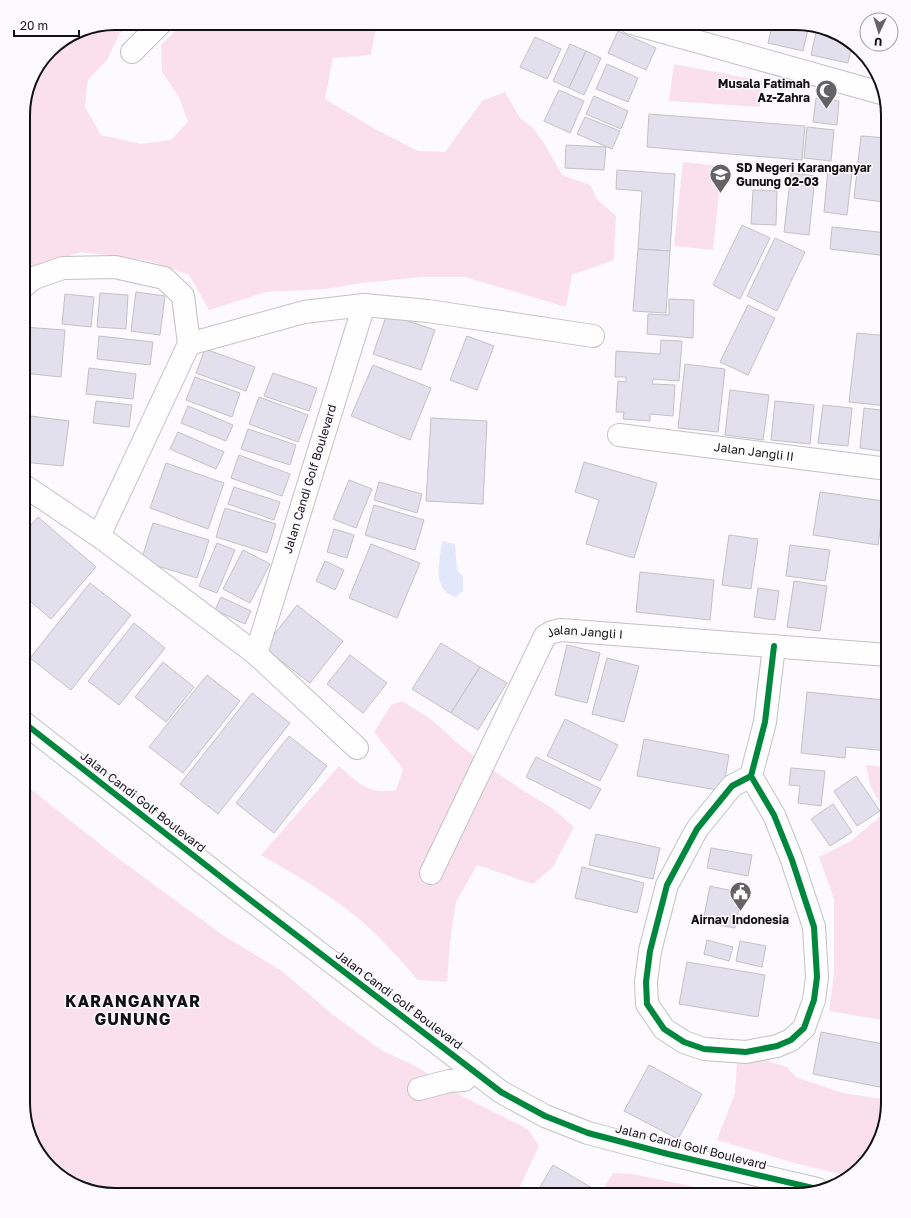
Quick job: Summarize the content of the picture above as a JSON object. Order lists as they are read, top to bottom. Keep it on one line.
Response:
{"streets":{"street":["Jalan Jangli II","Jalan Candi Golf Boulevard","Jalan Jangli I"]},"districts":["KARANGANYAR GUNUNG"],"places":{"mosque":["Musala Fatimah Az-Zahra"],"school or university":["SD Negeri Karanganyar Gunung 02-03"],"public building":["Airnav Indonesia"]},"scale_bar":"20 m","north":"bottom"}
